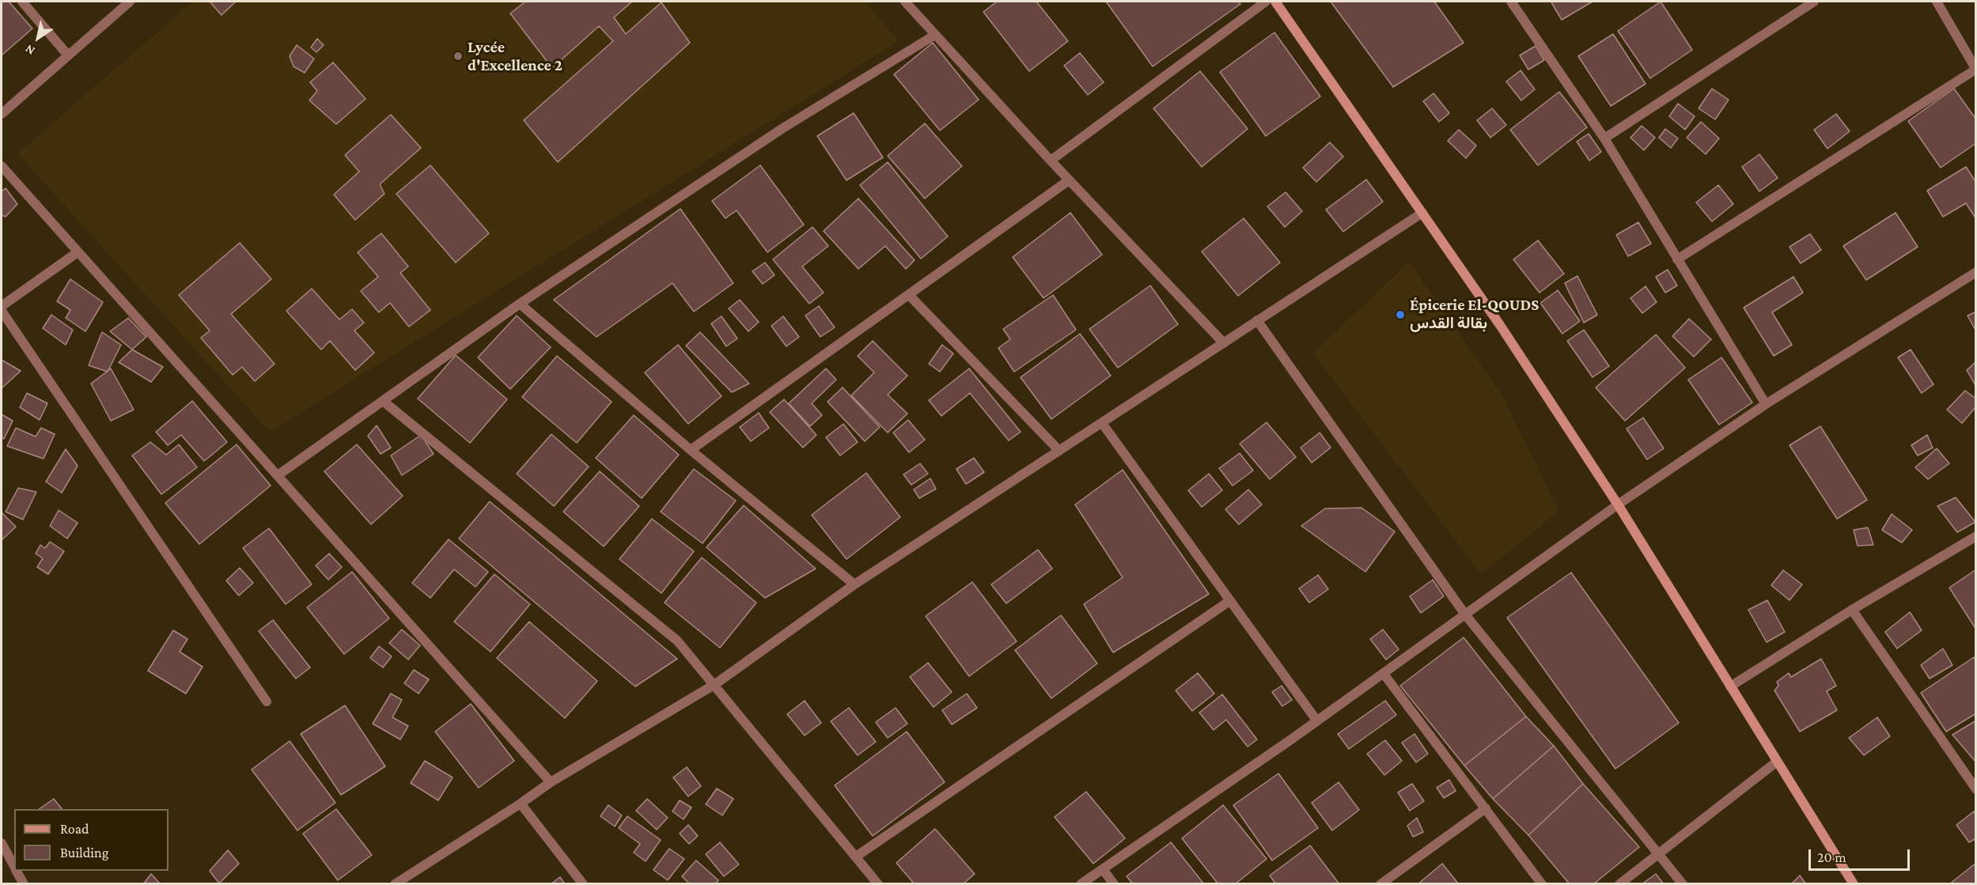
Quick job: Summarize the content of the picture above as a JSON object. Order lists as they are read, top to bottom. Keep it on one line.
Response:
{"places":["Lycée d'Excellence 2","Épicerie El-QOUDS بقالة القدس"],"legend":["Road","Building"],"scale_bar":"20 m","north":"bottom left"}
